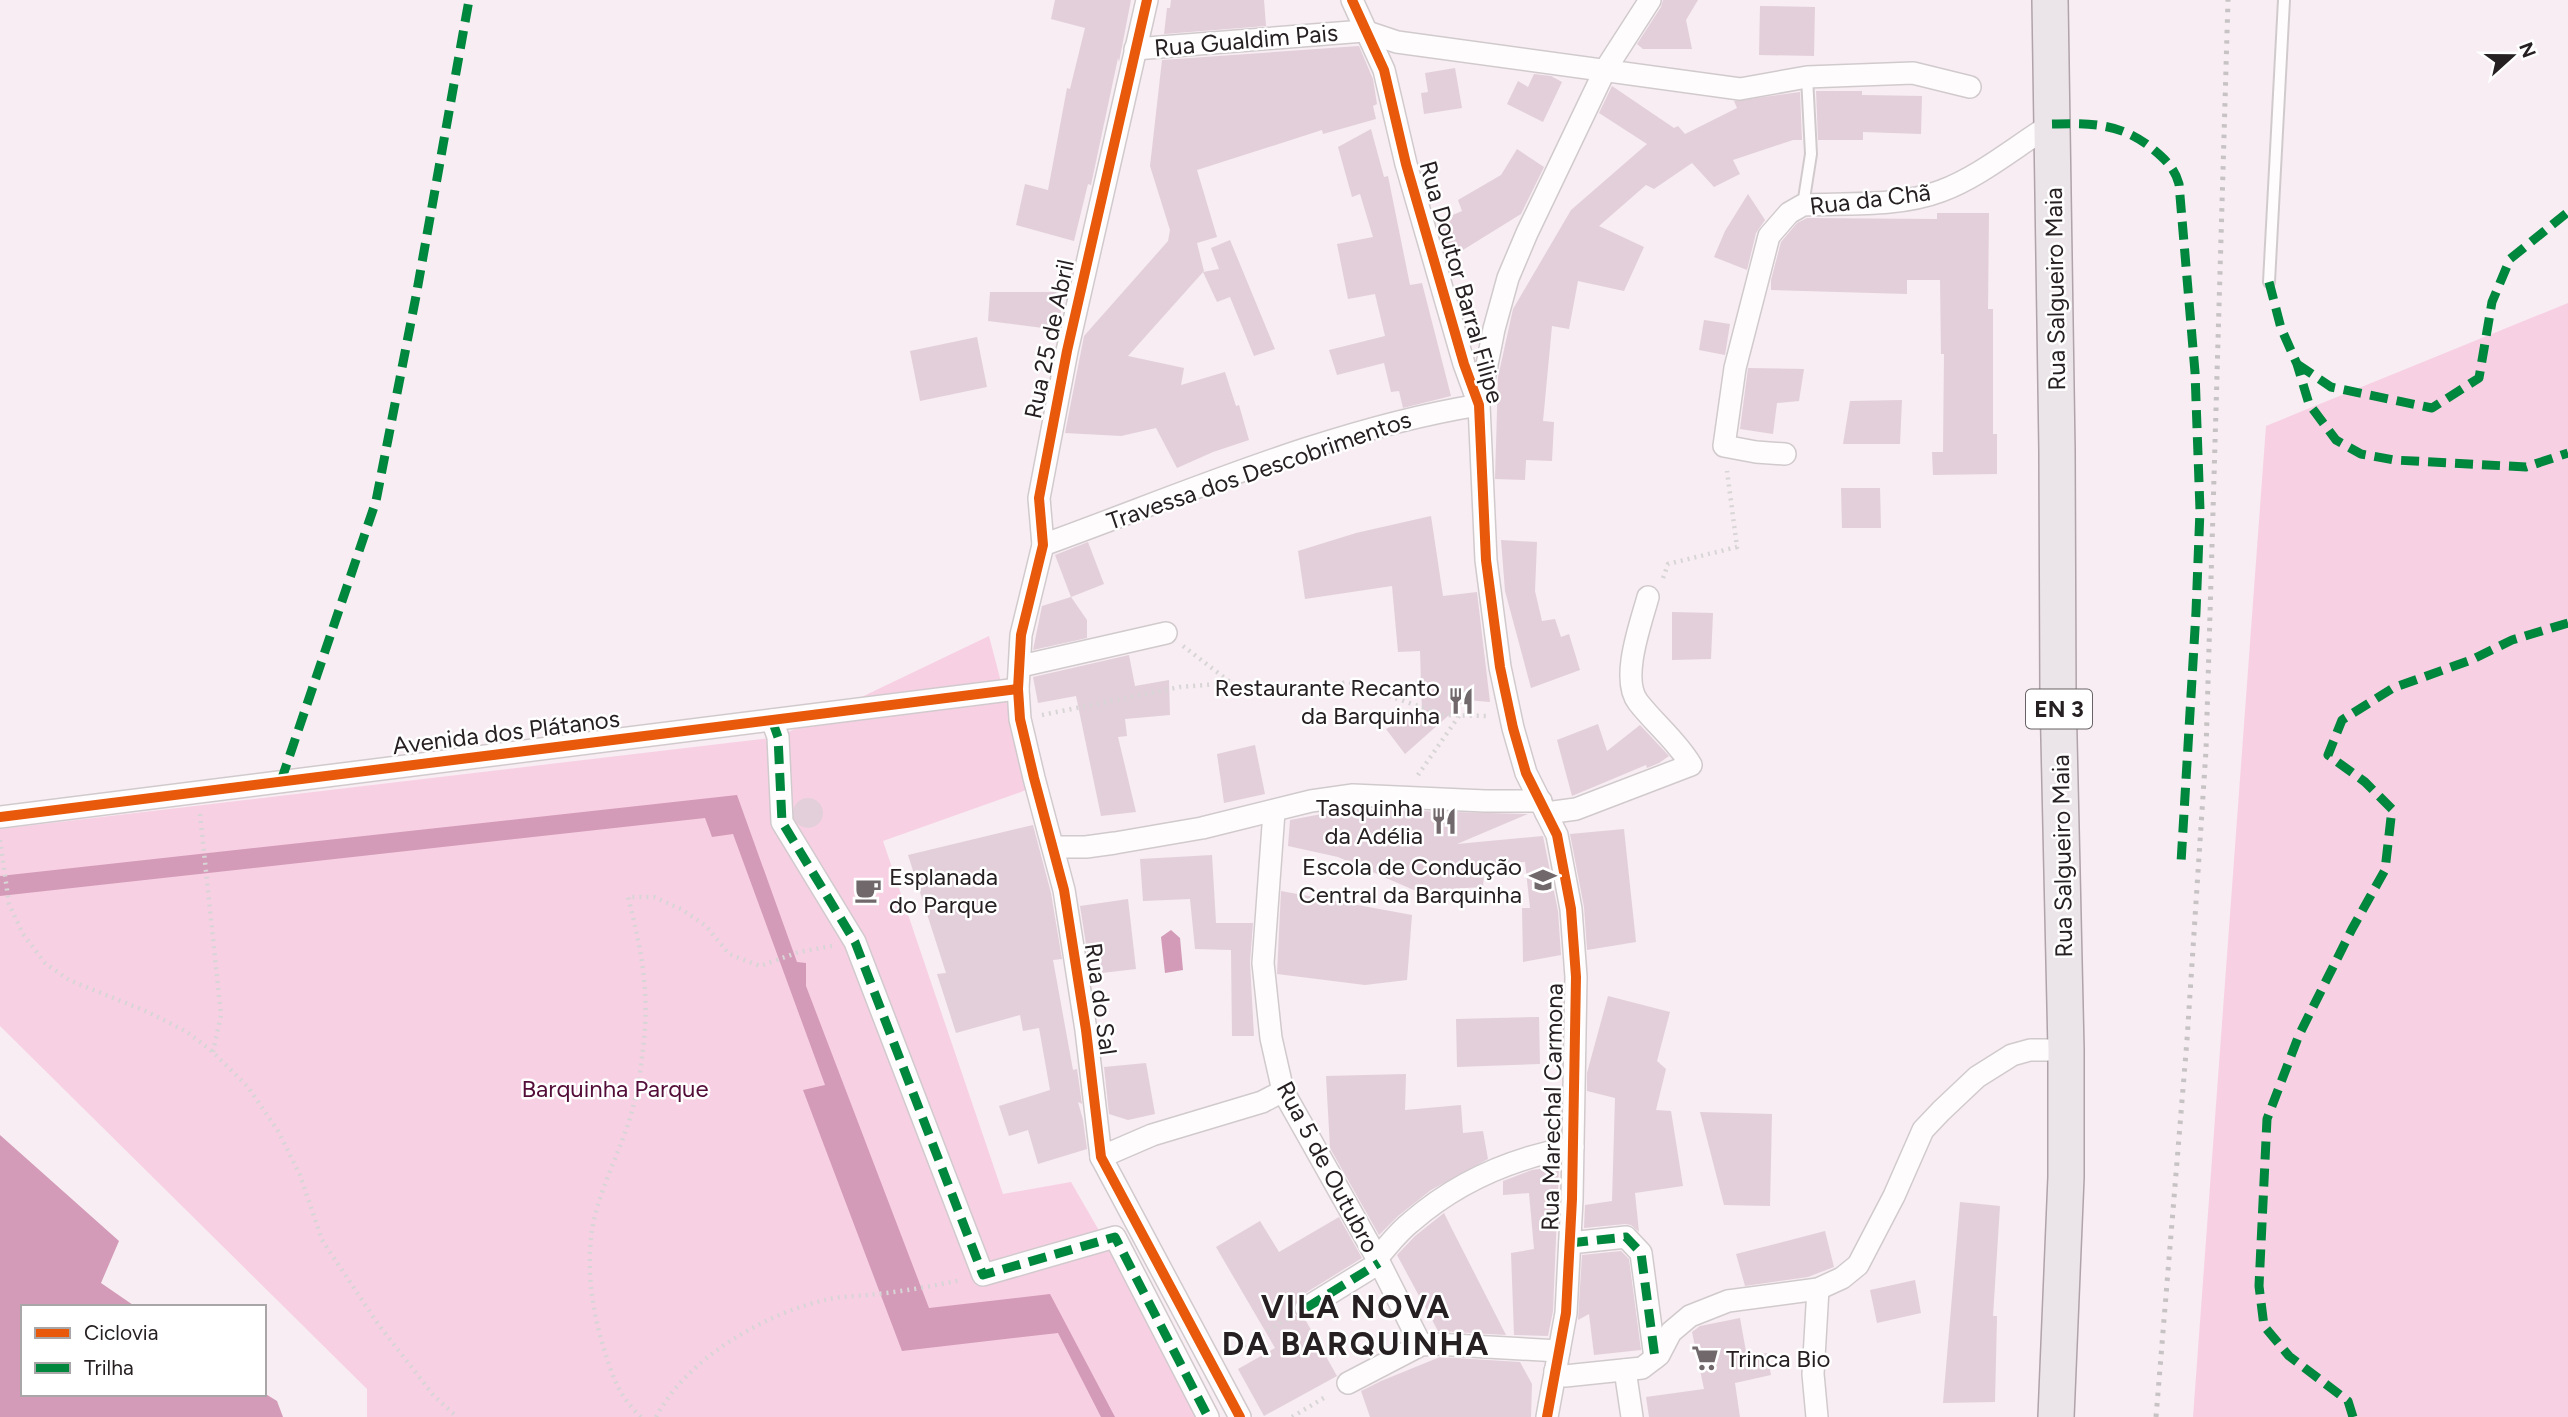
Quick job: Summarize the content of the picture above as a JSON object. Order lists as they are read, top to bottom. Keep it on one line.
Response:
{"streets":{"main road":["Rua Salgueiro Maia","EN 3"],"street":["Rua Gualdim Pais","Rua da Chã","Rua Doutor Barral Filipe","Rua 25 de Abril","Travessa dos Descobrimentos","Avenida dos Plátanos","Rua do Sal","Rua Marechal Carmona","Rua 5 de Outubro"]},"crossings":[["Rua Gualdim Pais","Rua Doutor Barral Filipe"],["Rua Gualdim Pais","Rua 25 de Abril"],["Rua da Chã","Rua Salgueiro Maia"],["Rua Doutor Barral Filipe","Travessa dos Descobrimentos"],["Rua Doutor Barral Filipe","Rua Marechal Carmona"],["Rua 25 de Abril","Travessa dos Descobrimentos"],["Rua 25 de Abril","Avenida dos Plátanos"],["Rua 25 de Abril","Rua do Sal"]],"districts":["VILA NOVA DA BARQUINHA"],"parks":["Barquinha Parque"],"places":{"restaurant":["Restaurante Recanto da Barquinha","Tasquinha da Adélia"],"school or university":["Escola de Condução Central da Barquinha"],"cafe":["Esplanada do Parque"],"supermarket":["Trinca Bio"]},"legend":["Ciclovia","Trilha"],"north":"right"}
